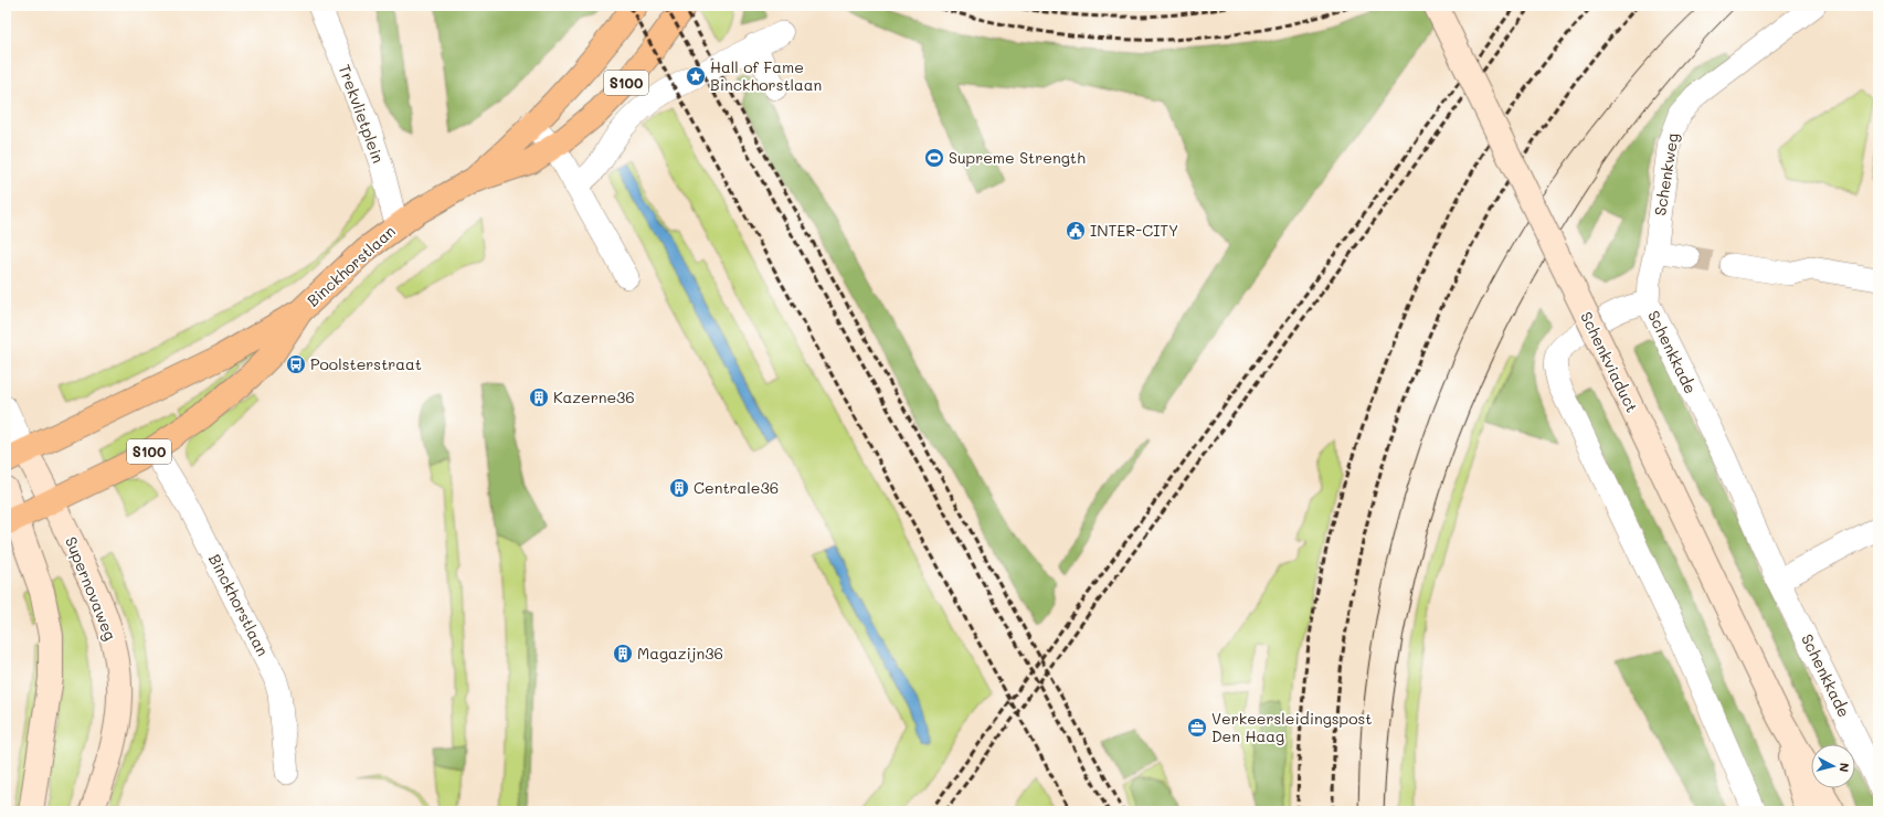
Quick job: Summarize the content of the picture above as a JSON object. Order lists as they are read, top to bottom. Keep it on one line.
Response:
{"streets":{"main road":["S100","Binckhorstlaan","Schenkviaduct","Supernovaweg"],"street":["Trekvlietplein","Schenkweg","Schenkkade"]},"crossings":[["Trekvlietplein","Binckhorstlaan"],["Schenkweg","Schenkkade"],["Binckhorstlaan","Supernovaweg"]],"places":{"place":["Hall of Fame Binckhorstlaan"],"sports":["Supreme Strength"],"public building":["INTER-CITY"],"bus stop":["Poolsterstraat"],"building":["Kazerne36","Centrale36","Magazijn36"],"office":["Verkeersleidingspost Den Haag"]},"north":"right"}
